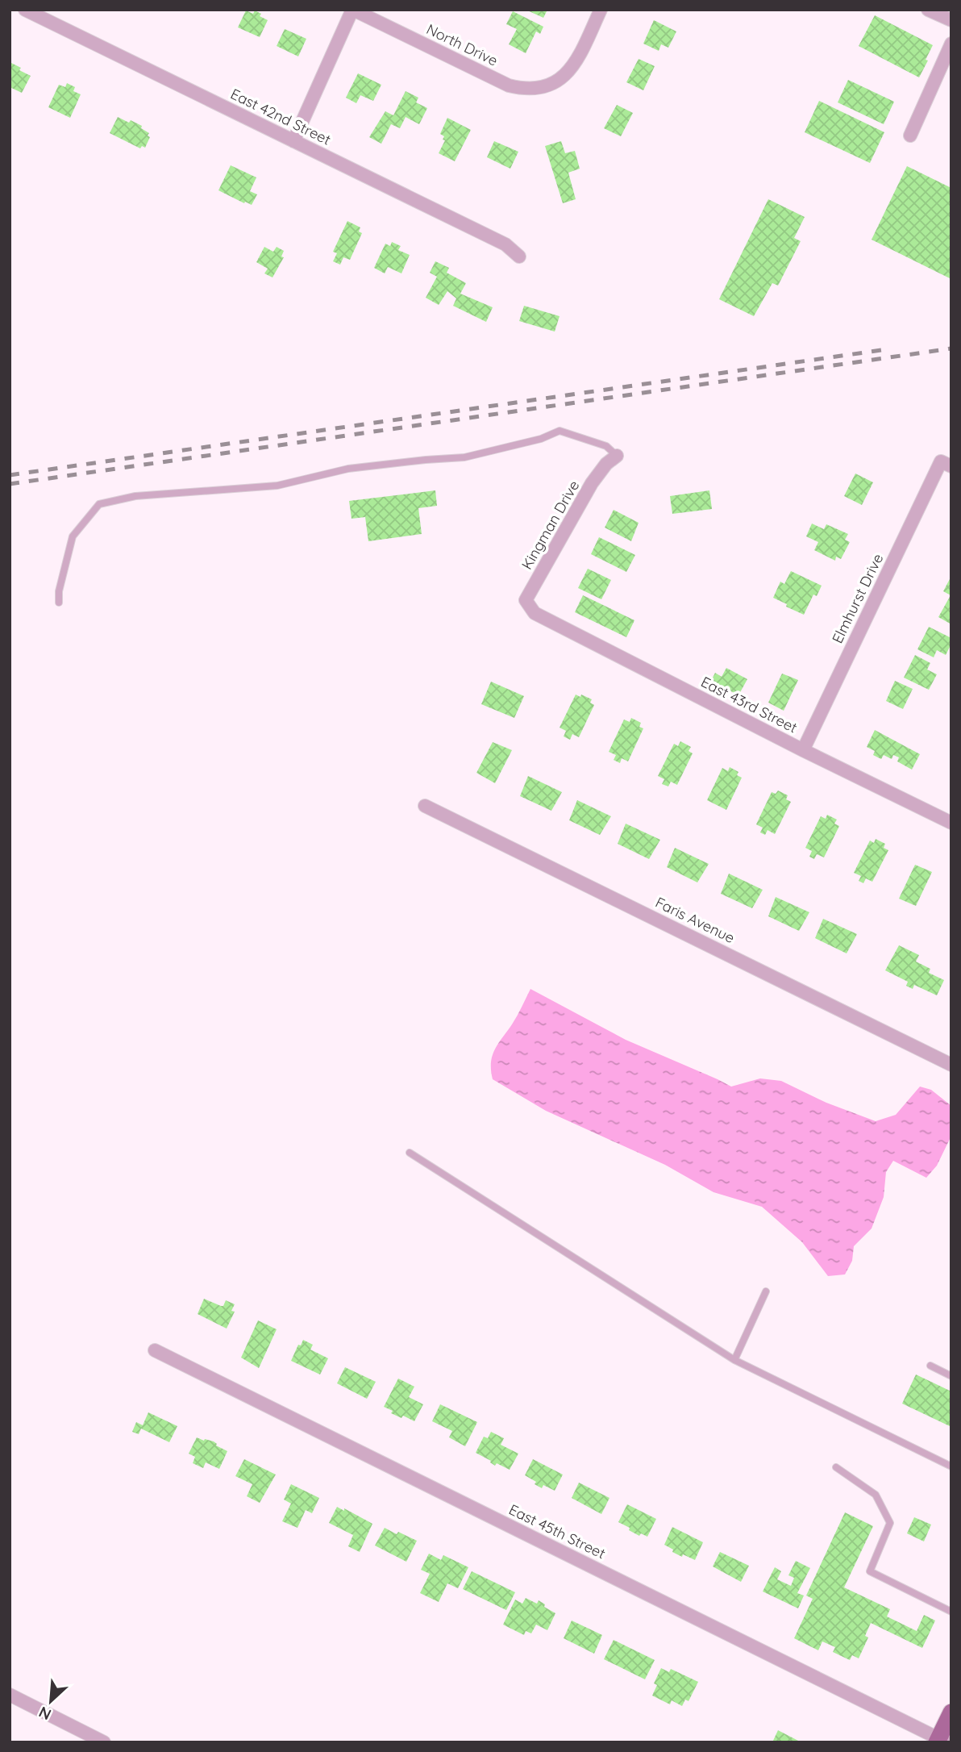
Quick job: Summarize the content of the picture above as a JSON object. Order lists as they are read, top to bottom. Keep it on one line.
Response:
{"streets":{"street":["North Drive","East 42nd Street","Kingman Drive","Elmhurst Drive","East 43rd Street","Faris Avenue","East 45th Street"]},"crossings":[["Kingman Drive","East 43rd Street"],["Elmhurst Drive","East 43rd Street"]],"north":"bottom left"}
